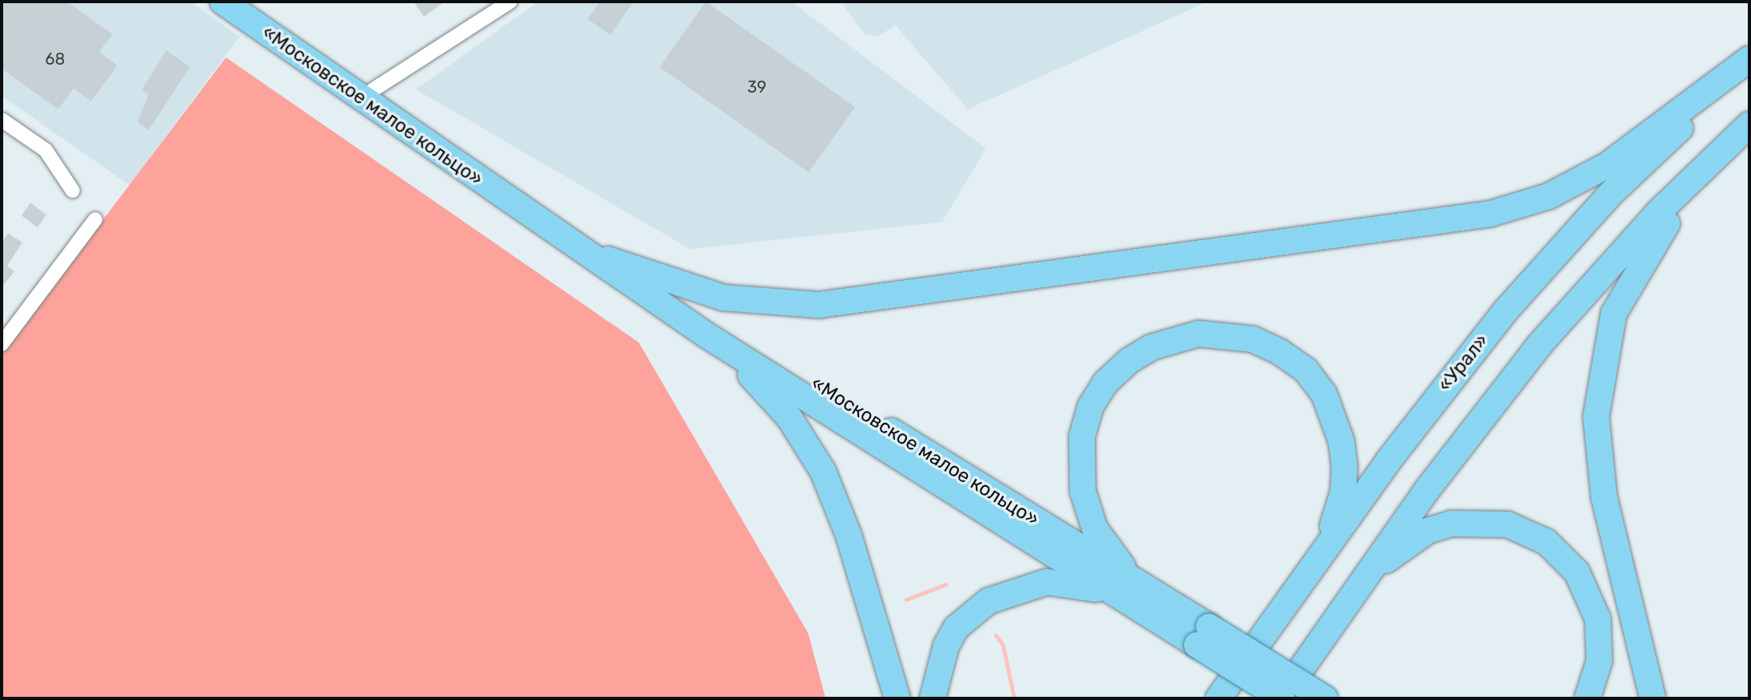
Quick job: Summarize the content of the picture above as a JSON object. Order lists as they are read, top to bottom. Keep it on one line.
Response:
{"streets":{"highway":["«Московское малое кольцо»","«Урал»"]},"house_numbers":["68","39"]}
